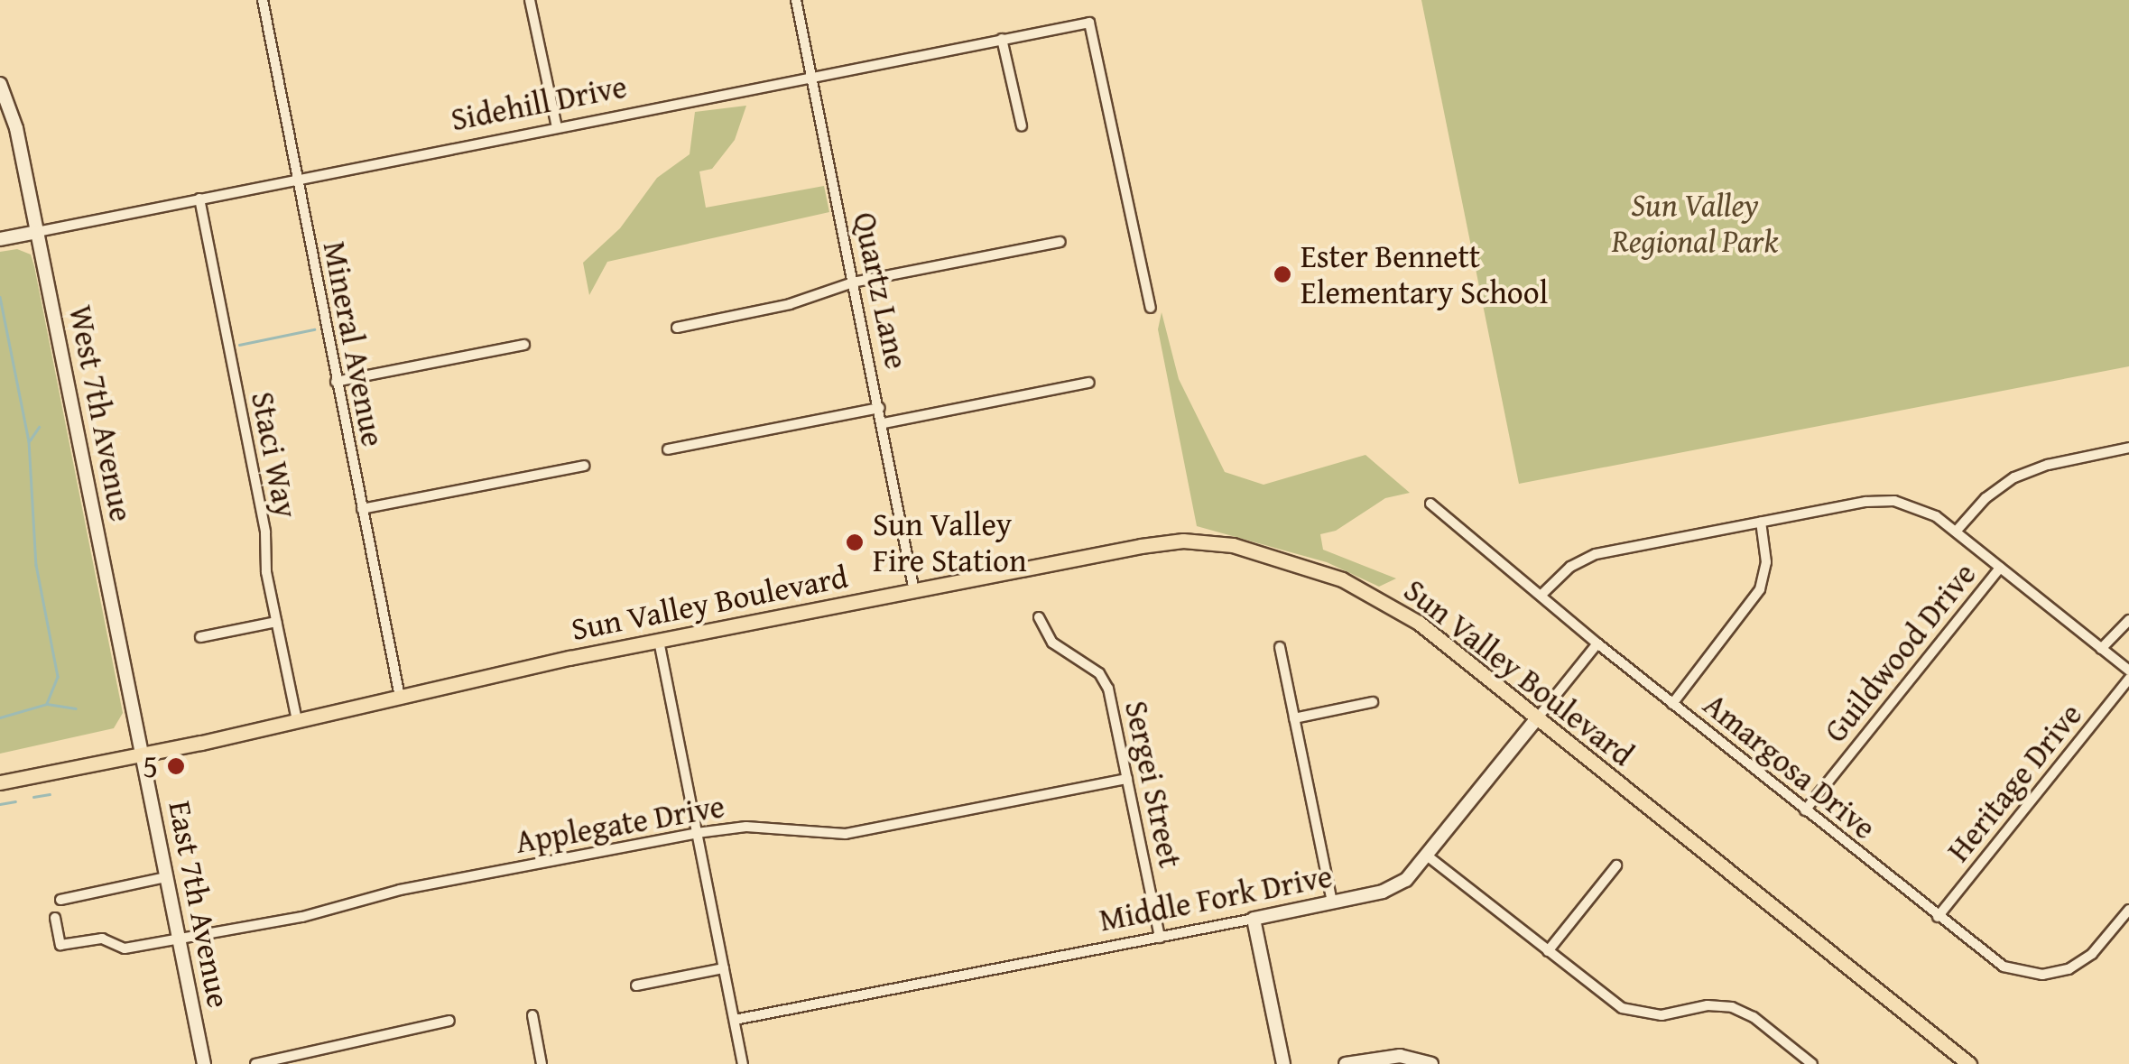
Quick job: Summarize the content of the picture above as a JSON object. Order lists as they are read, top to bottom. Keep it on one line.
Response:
{"streets":{"main road":["Sidehill Drive","West 7th Avenue","Sun Valley Boulevard","Middle Fork Drive","East 7th Avenue"],"street":["Quartz Lane","Mineral Avenue","Staci Way","Guildwood Drive","Amargosa Drive","Heritage Drive","Sergei Street","Applegate Drive"]},"crossings":[["Sidehill Drive","Quartz Lane"],["Sidehill Drive","Mineral Avenue"],["Sidehill Drive","West 7th Avenue"],["Sidehill Drive","Staci Way"],["Quartz Lane","Sun Valley Boulevard"],["Mineral Avenue","Sun Valley Boulevard"],["West 7th Avenue","Sun Valley Boulevard"],["West 7th Avenue","East 7th Avenue"],["Staci Way","Sun Valley Boulevard"],["Sun Valley Boulevard","Middle Fork Drive"],["Sun Valley Boulevard","East 7th Avenue"],["Guildwood Drive","Amargosa Drive"],["Amargosa Drive","Heritage Drive"],["Amargosa Drive","Middle Fork Drive"],["Sergei Street","Applegate Drive"],["Sergei Street","Middle Fork Drive"],["Applegate Drive","East 7th Avenue"]],"parks":["Sun Valley Regional Park"],"places":["Ester Bennett Elementary School","Sun Valley Fire Station","5"]}
